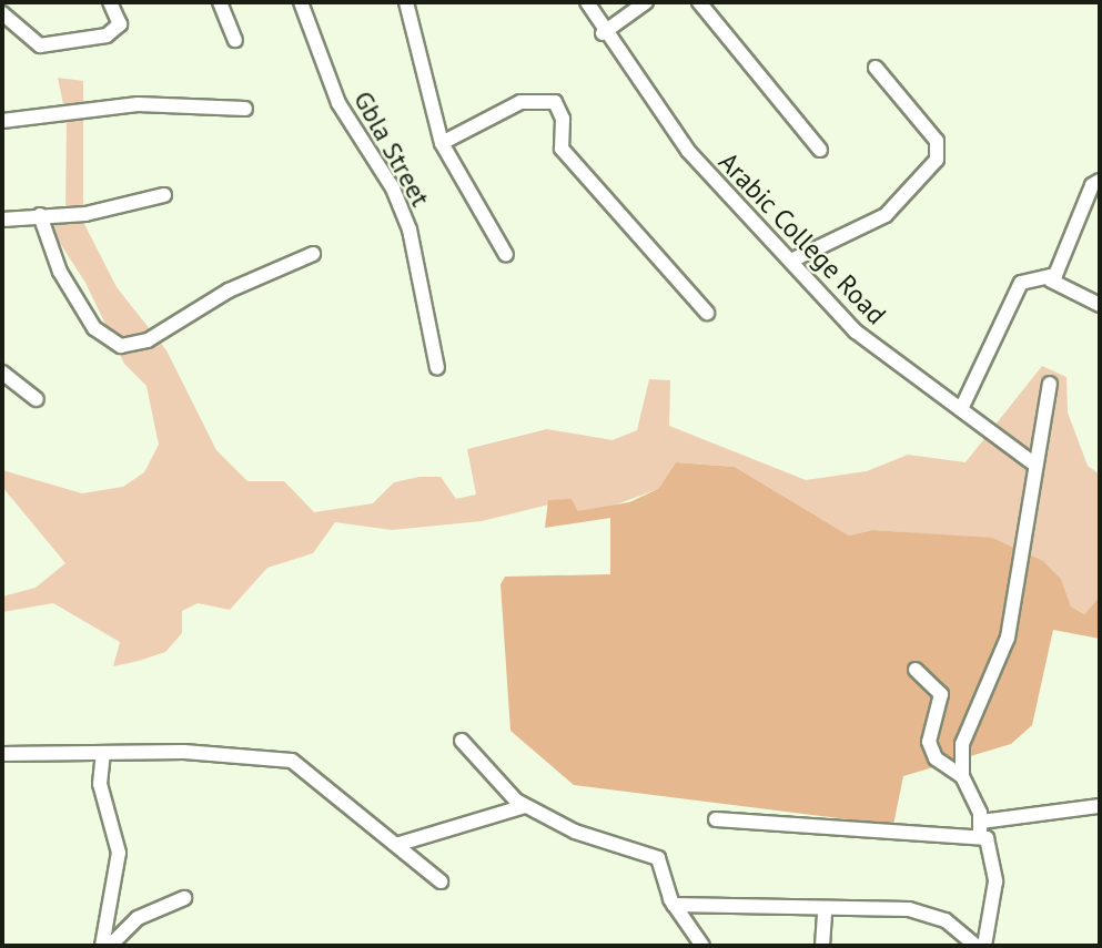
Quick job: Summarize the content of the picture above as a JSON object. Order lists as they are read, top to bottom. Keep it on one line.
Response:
{"streets":{"street":["Gbla Street","Arabic College Road"]}}
